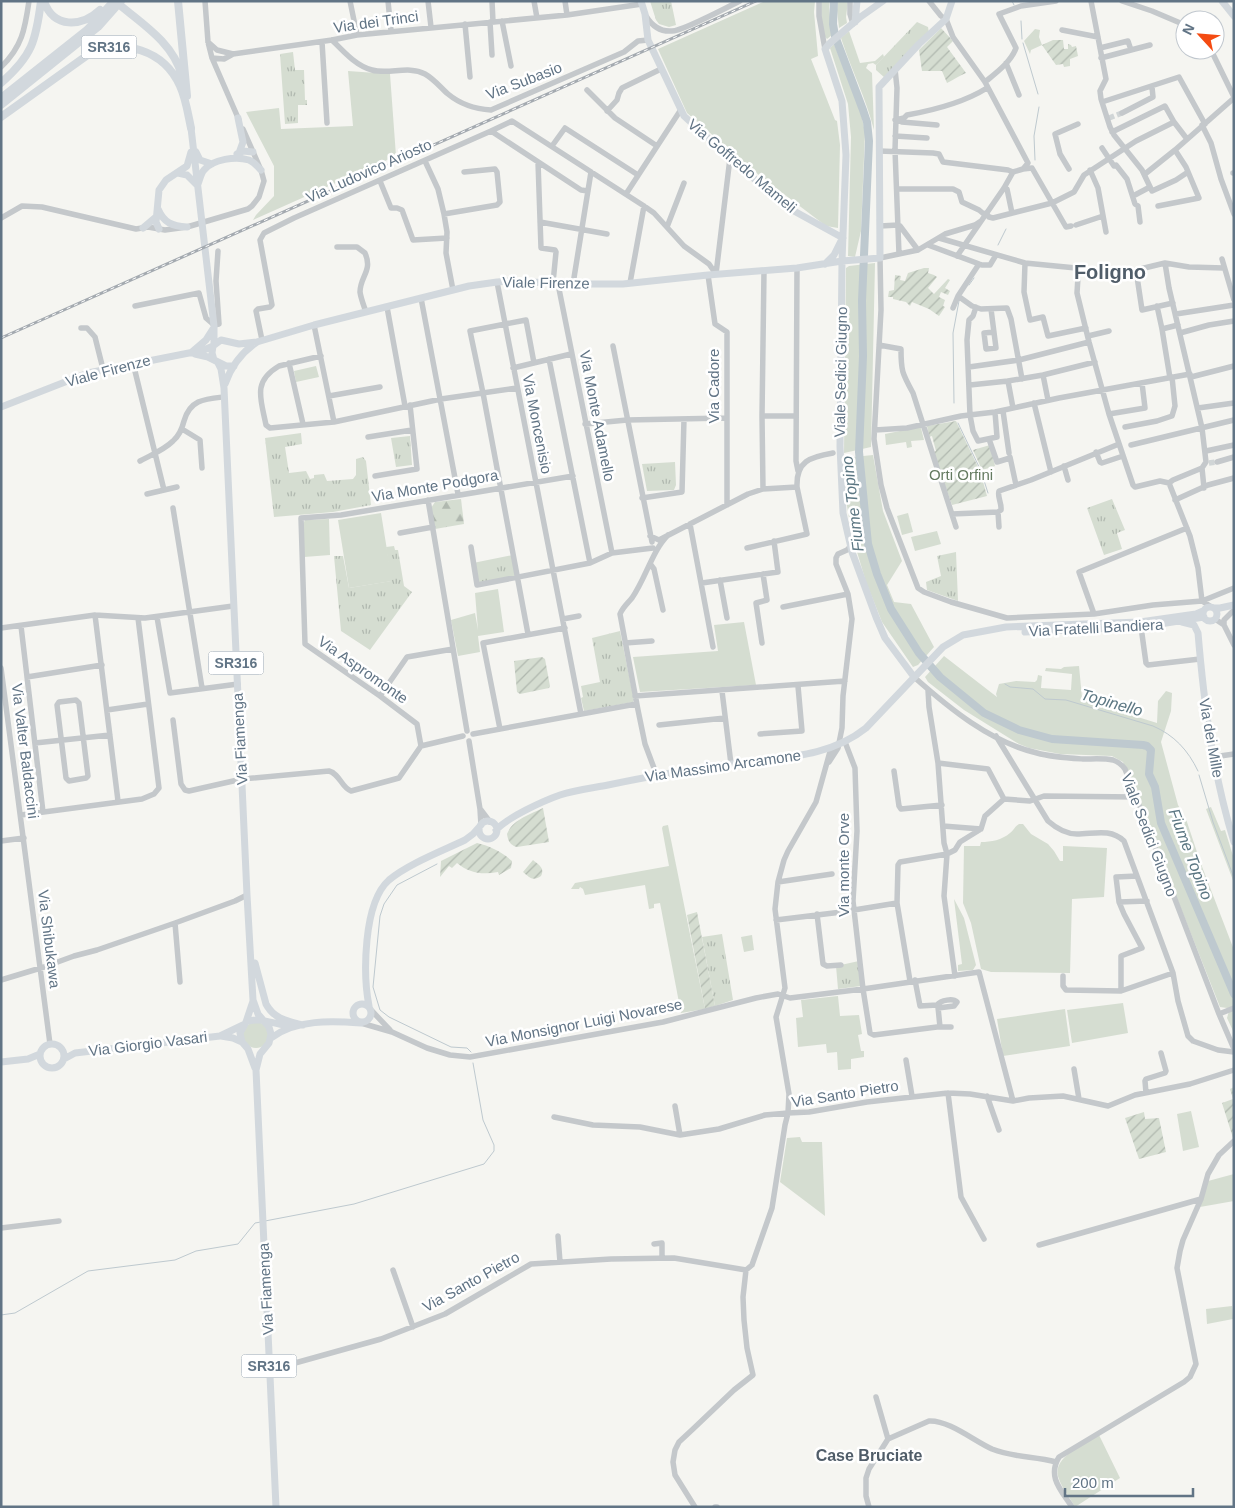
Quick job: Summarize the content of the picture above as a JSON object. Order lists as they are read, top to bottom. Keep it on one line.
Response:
{"streets":{"highway":["SR316"],"main road":["Via Goffredo Mameli","Viale Firenze","Viale Sedici Giugno","Via Fratelli Bandiera","Via dei Mille","Via Fiamenga","Via Massimo Arcamone","Via Giorgio Vasari"],"street":["Via dei Trinci","Via Subasio","Via Ludovico Ariosto","Via Cadore","Via Monte Adamello","Via Moncenisio","Via Monte Podgora","Via Aspromonte","Via Valter Baldaccini","Via monte Orve","Via Shibukawa","Via Monsignor Luigi Novarese","Via Santo Pietro"]},"crossings":[["Via dei Trinci","Via Subasio"],["Via dei Trinci","Via Goffredo Mameli"],["SR316","Viale Firenze"],["SR316","Via Fiamenga"],["Via Subasio","Via Goffredo Mameli"],["Via Goffredo Mameli","Viale Sedici Giugno"],["Via Ludovico Ariosto","Viale Firenze"],["Viale Firenze","Viale Sedici Giugno"],["Viale Firenze","Via Cadore"],["Viale Firenze","Via Monte Adamello"],["Viale Firenze","Via Moncenisio"],["Viale Firenze","Via Fiamenga"],["Viale Sedici Giugno","Via Fratelli Bandiera"],["Viale Sedici Giugno","Via Massimo Arcamone"],["Via Moncenisio","Via Monte Podgora"],["Via Monte Podgora","Via Aspromonte"],["Via Fratelli Bandiera","Via Massimo Arcamone"],["Via Fiamenga","Via Giorgio Vasari"],["Via Fiamenga","Via Santo Pietro"],["Via Valter Baldaccini","Via Shibukawa"],["Via Massimo Arcamone","Via monte Orve"],["Via Massimo Arcamone","Via Monsignor Luigi Novarese"],["Via monte Orve","Via Monsignor Luigi Novarese"],["Via Shibukawa","Via Giorgio Vasari"],["Via Monsignor Luigi Novarese","Via Santo Pietro"]],"districts":["Foligno","Case Bruciate"],"water":["Fiume Topino","Topinello"],"parks":["Orti Orfini"],"scale_bar":"200 m","north":"top left"}
